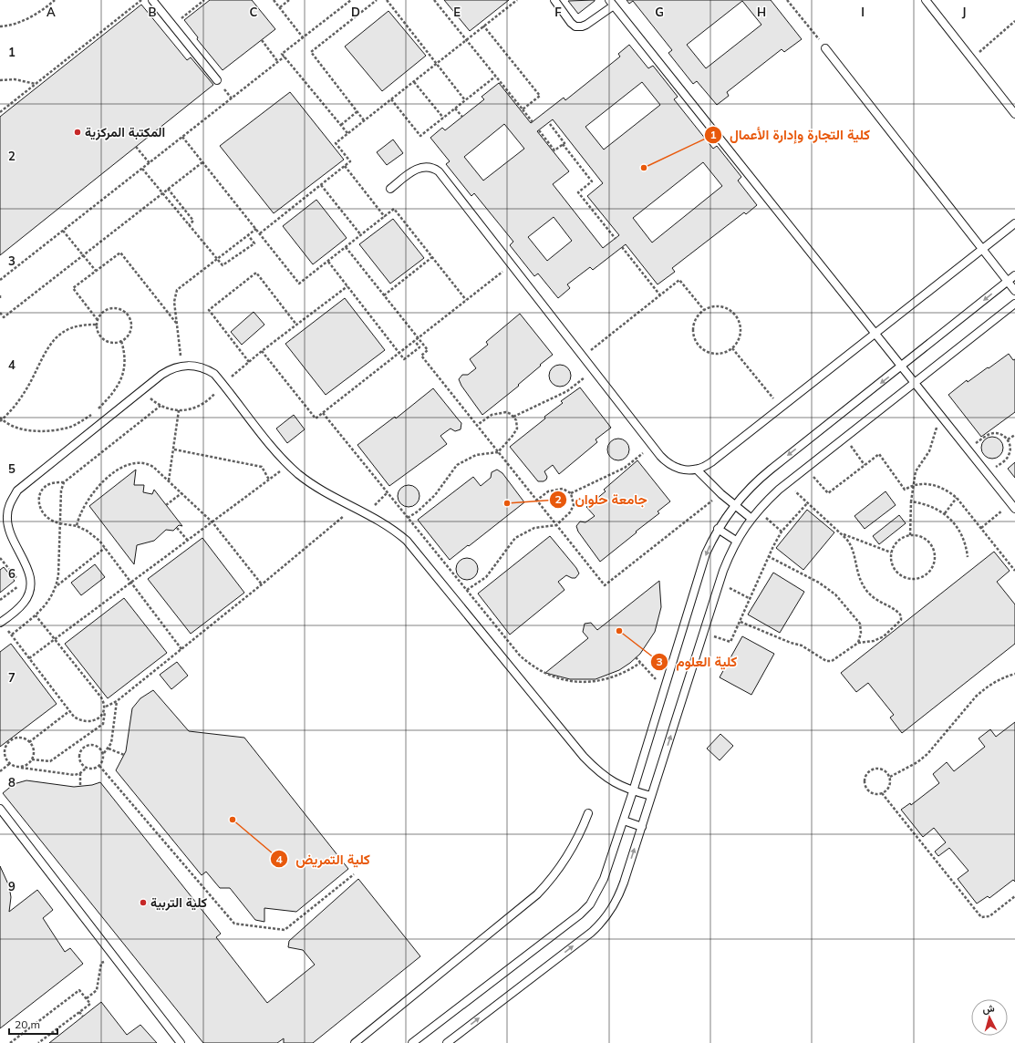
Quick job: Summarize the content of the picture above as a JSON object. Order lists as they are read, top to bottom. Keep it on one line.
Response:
{"places":["المكتبة المركزية","كلية التجارة وإدارة الأعمال","جامعة حلوان","كلية العلوم","كلية التمريض","كلية التربية"],"scale_bar":"20 m","north":"top","grid":{"columns":["A","B","C","D","E","F","G","H","I","J"],"rows":["1","2","3","4","5","6","7","8","9"]}}
